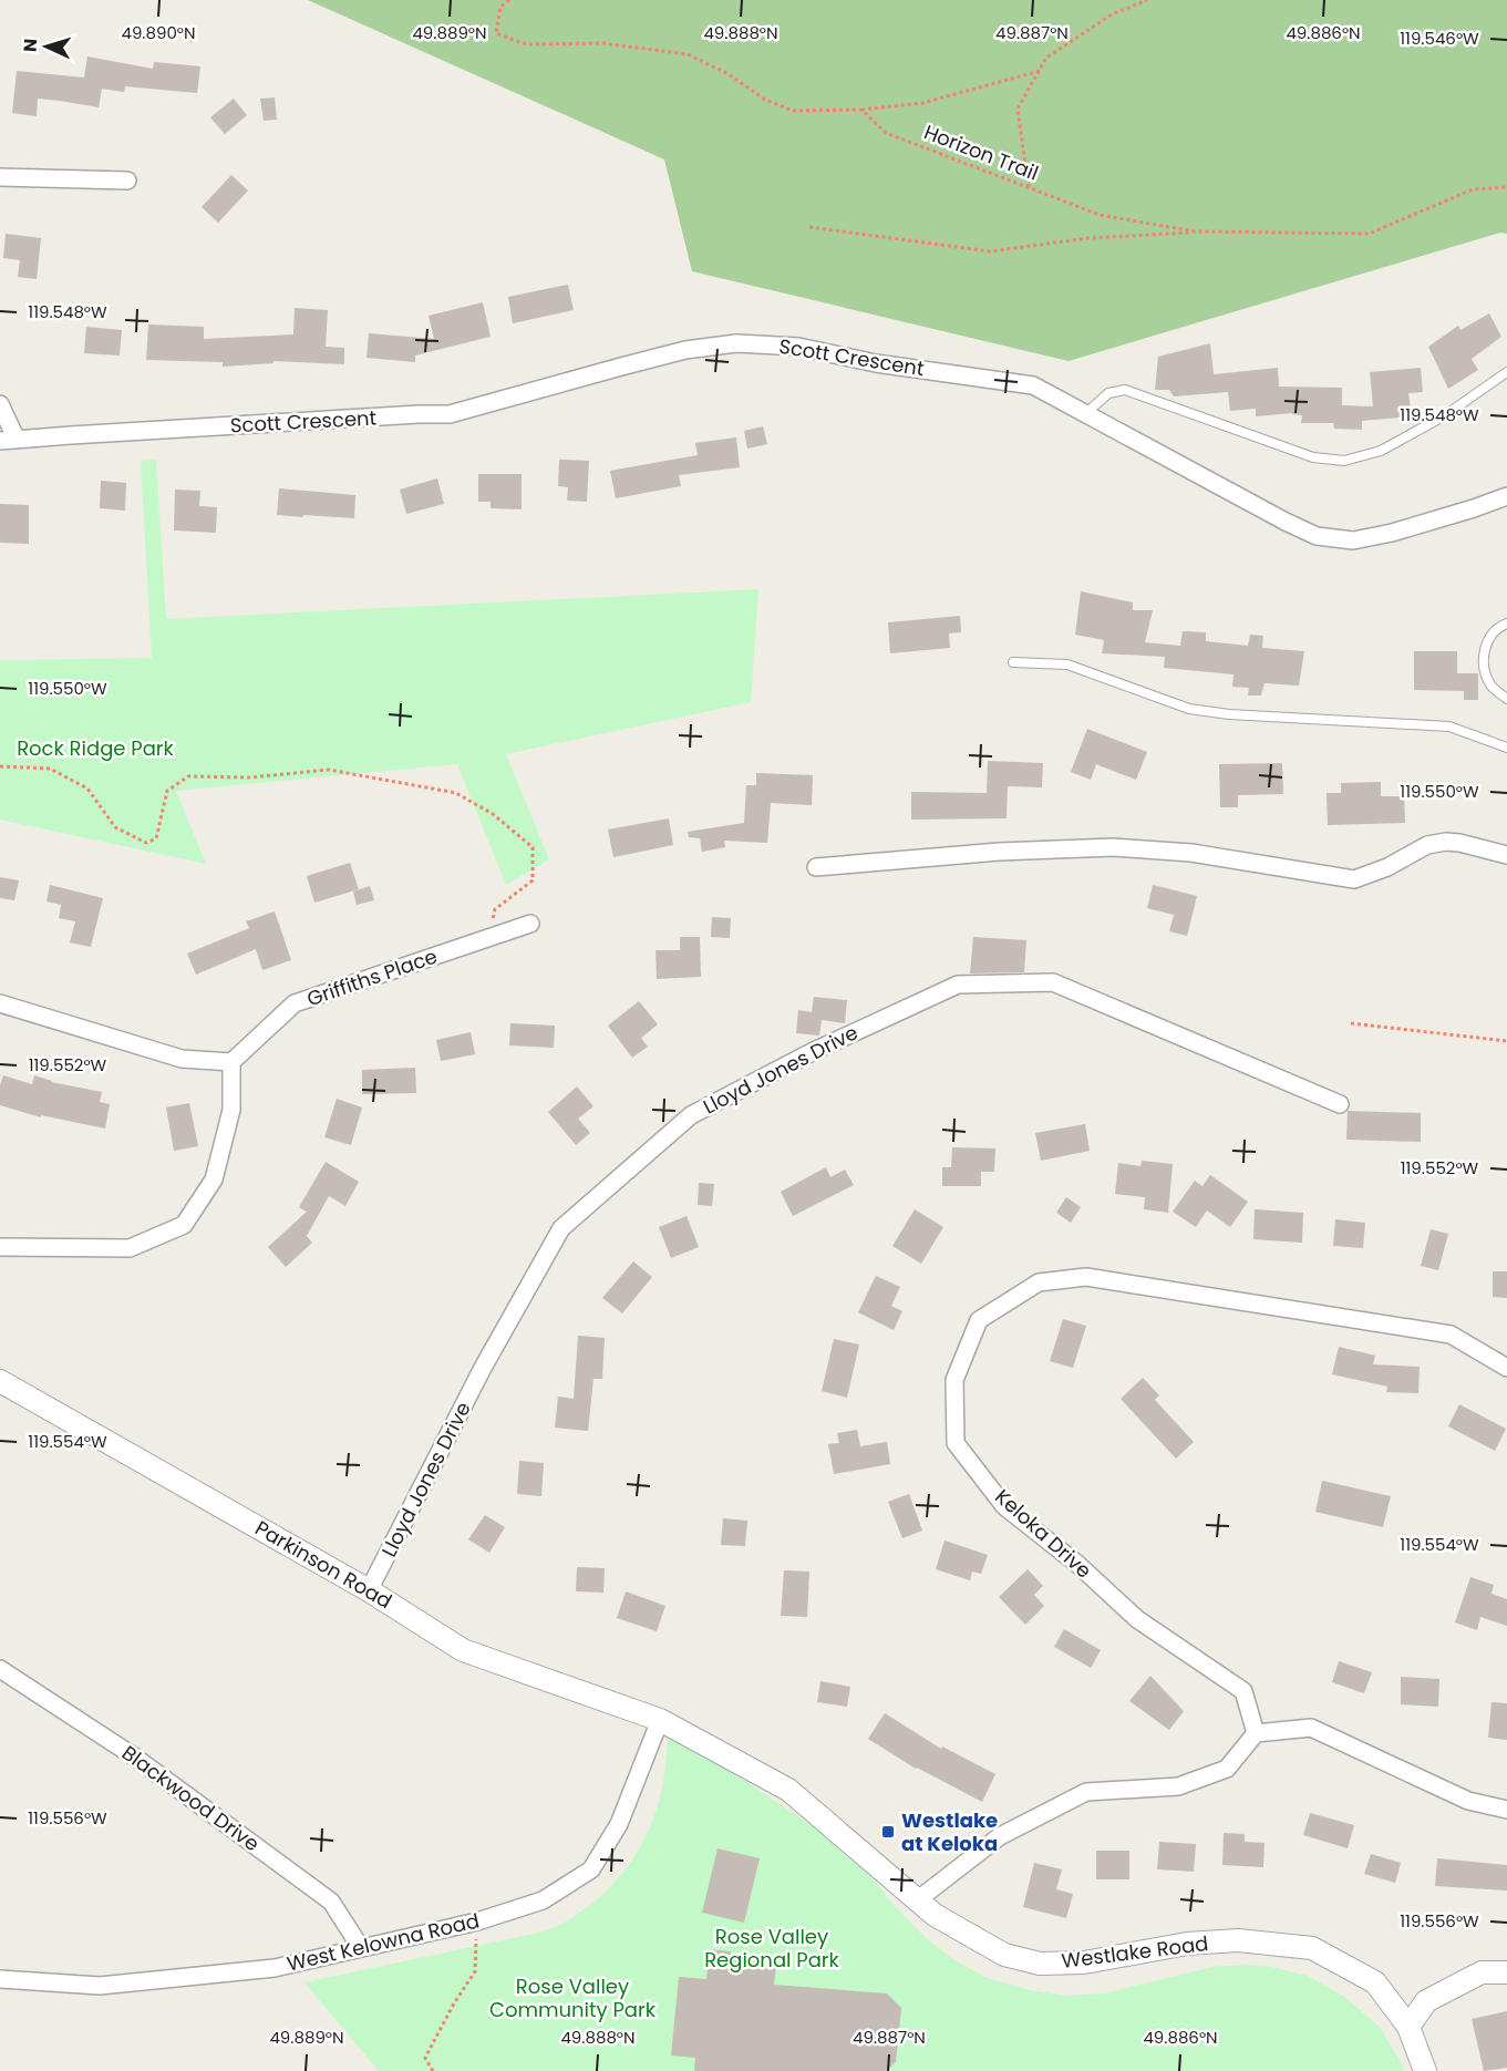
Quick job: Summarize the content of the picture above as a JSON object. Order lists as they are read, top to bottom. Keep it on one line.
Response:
{"streets":{"street":["Scott Crescent","Griffiths Place","Lloyd Jones Drive","Keloka Drive","Parkinson Road","Blackwood Drive","West Kelowna Road","Westlake Road"],"path":["Horizon Trail"]},"crossings":[["Lloyd Jones Drive","Parkinson Road"],["Parkinson Road","West Kelowna Road"],["Parkinson Road","Westlake Road"],["Blackwood Drive","West Kelowna Road"],["West Kelowna Road","Westlake Road"]],"parks":["Rock Ridge Park","Rose Valley Regional Park","Rose Valley Community Park"],"places":{"transit":["Westlake at Keloka"]},"north":"left","coordinates":["49.890°N","49.889°N","49.888°N","49.887°N","49.886°N","119.546°W","119.548°W","119.550°W","119.552°W","119.554°W","119.556°W"]}
